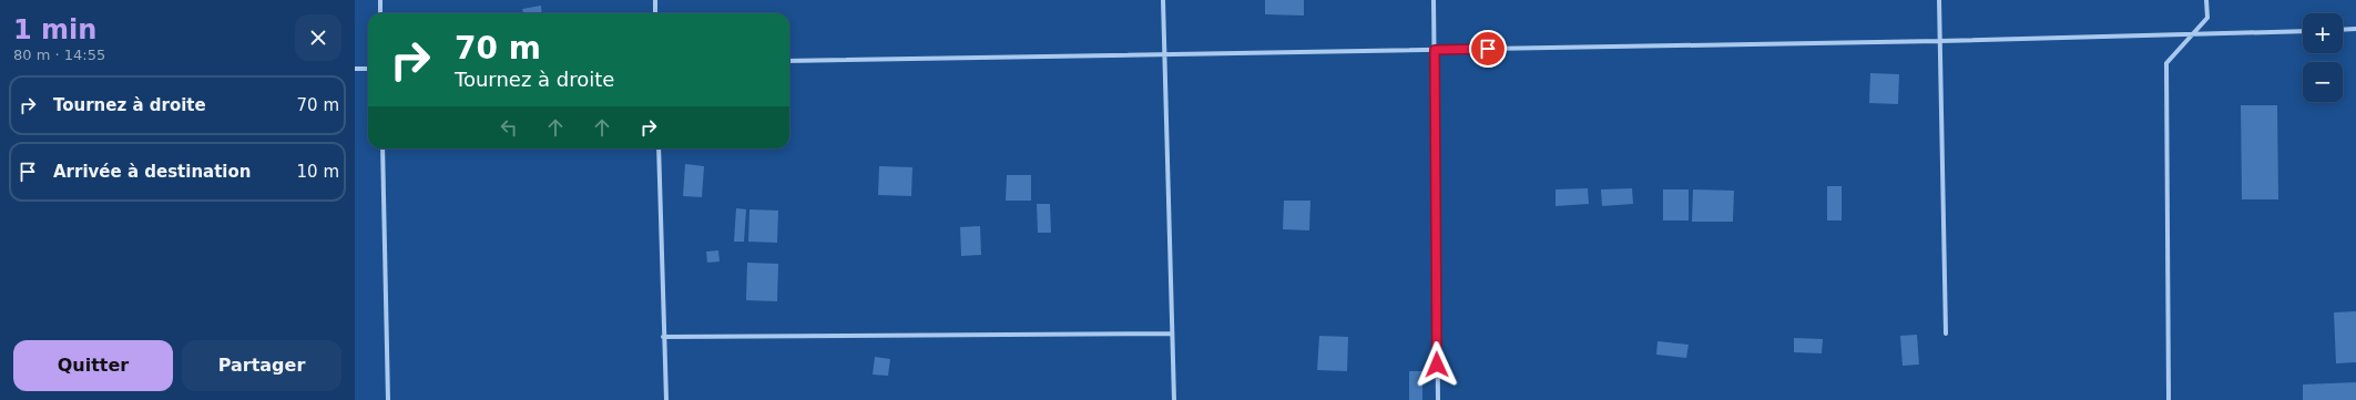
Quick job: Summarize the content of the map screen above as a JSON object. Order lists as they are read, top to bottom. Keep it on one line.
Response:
{"page":{"heading":["1 min","80 m · 14:55"],"map_buttons":["+","−"],"turn":["70 m","Tournez à droite"],"list":[{"name":"Tournez à droite","value":"70 m"},{"name":"Arrivée à destination","value":"10 m"}],"buttons":["Quitter","Partager"]}}
